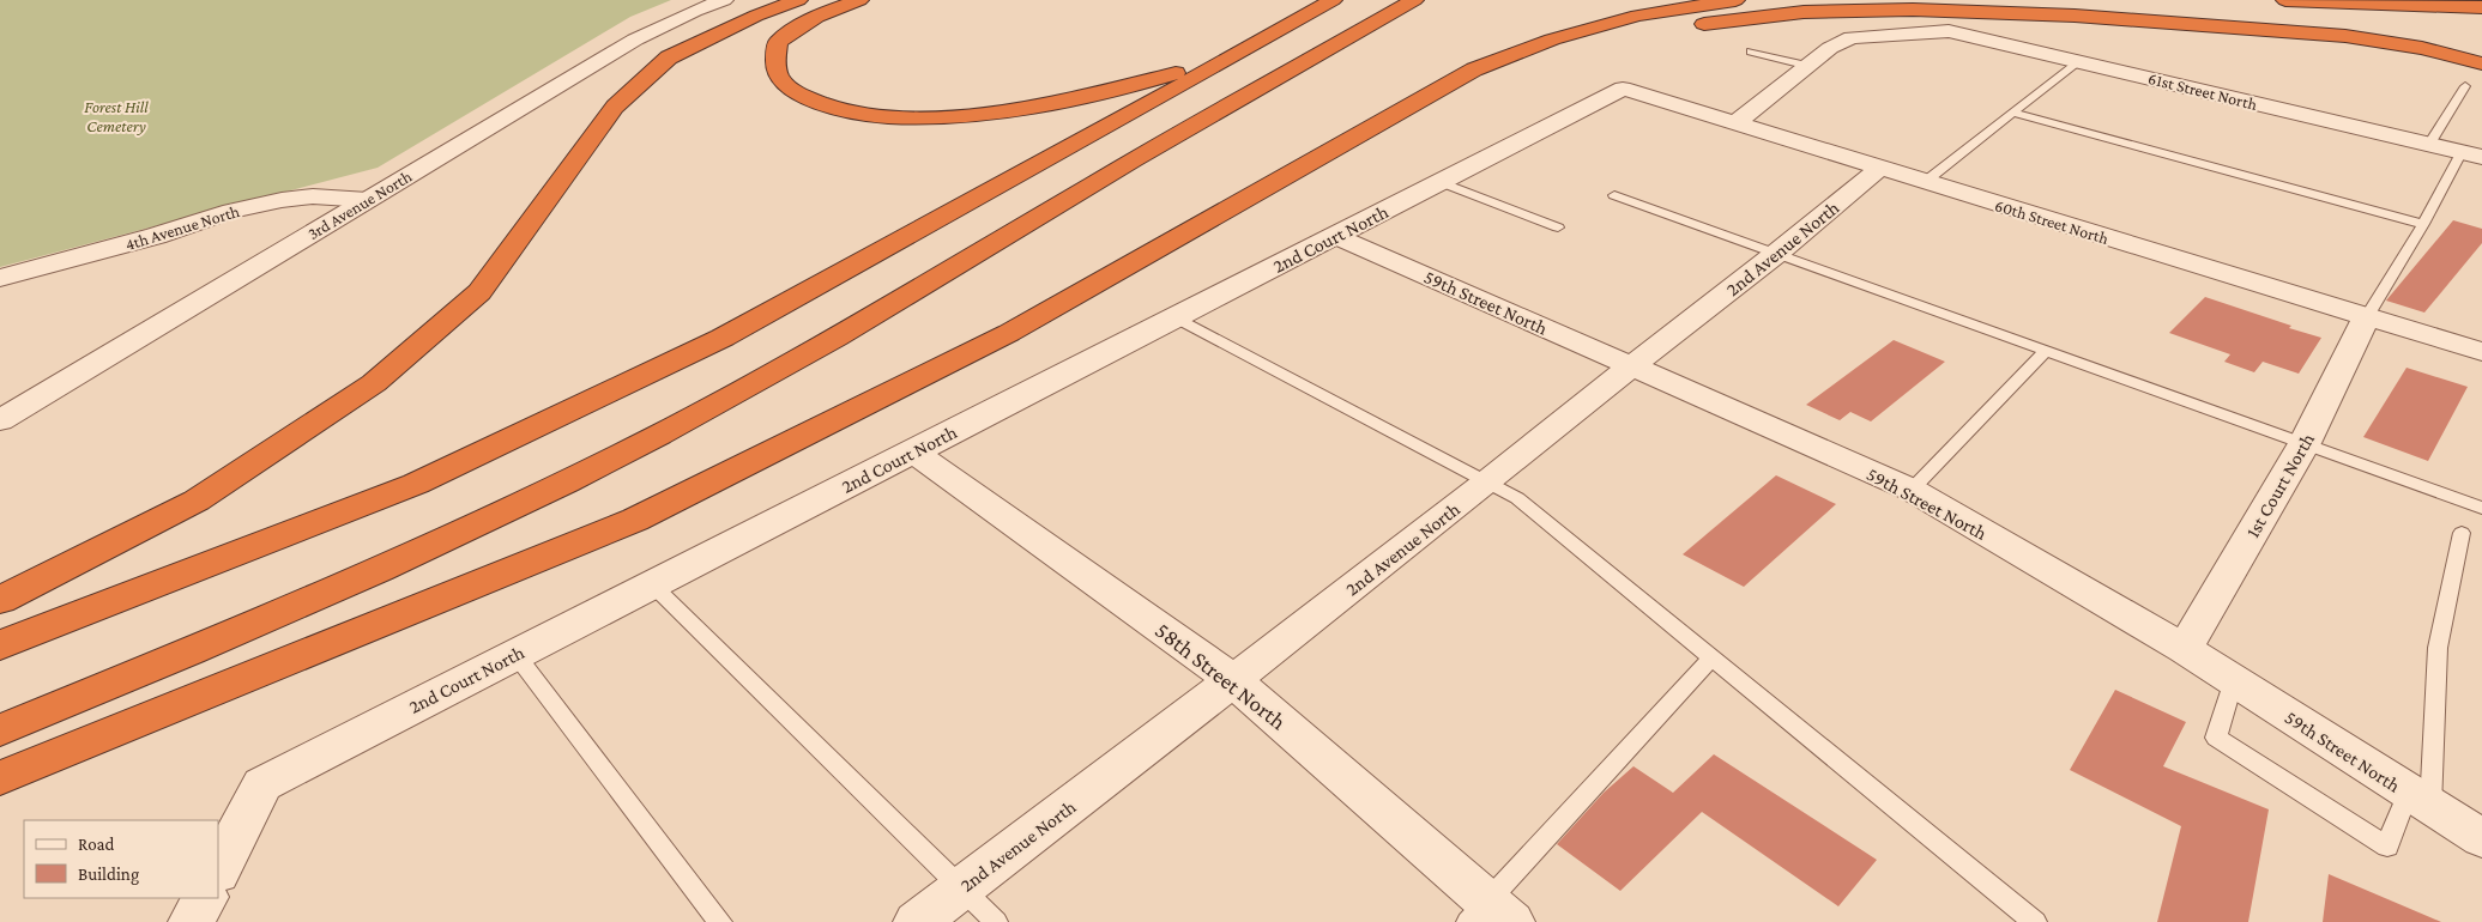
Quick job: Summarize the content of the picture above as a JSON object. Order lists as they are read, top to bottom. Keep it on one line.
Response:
{"streets":{"street":["61st Street North","3rd Avenue North","60th Street North","4th Avenue North","2nd Court North","2nd Avenue North","59th Street North","1st Court North","58th Street North"]},"crossings":[["3rd Avenue North","4th Avenue North"],["60th Street North","2nd Court North"],["60th Street North","2nd Avenue North"],["60th Street North","1st Court North"],["2nd Court North","59th Street North"],["2nd Court North","58th Street North"],["2nd Avenue North","59th Street North"],["2nd Avenue North","58th Street North"],["59th Street North","1st Court North"]],"parks":["Forest Hill Cemetery"],"legend":["Road","Building"]}
